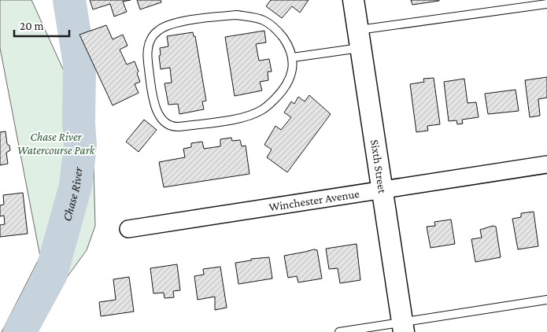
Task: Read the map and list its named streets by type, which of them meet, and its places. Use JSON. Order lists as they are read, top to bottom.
{
  "streets": {
    "street": ["Sixth Street", "Winchester Avenue"]
  },
  "crossings": [
    ["Sixth Street", "Winchester Avenue"]
  ],
  "water": ["Chase River"],
  "parks": ["Chase River Watercourse Park"],
  "scale_bar": "20 m"
}
